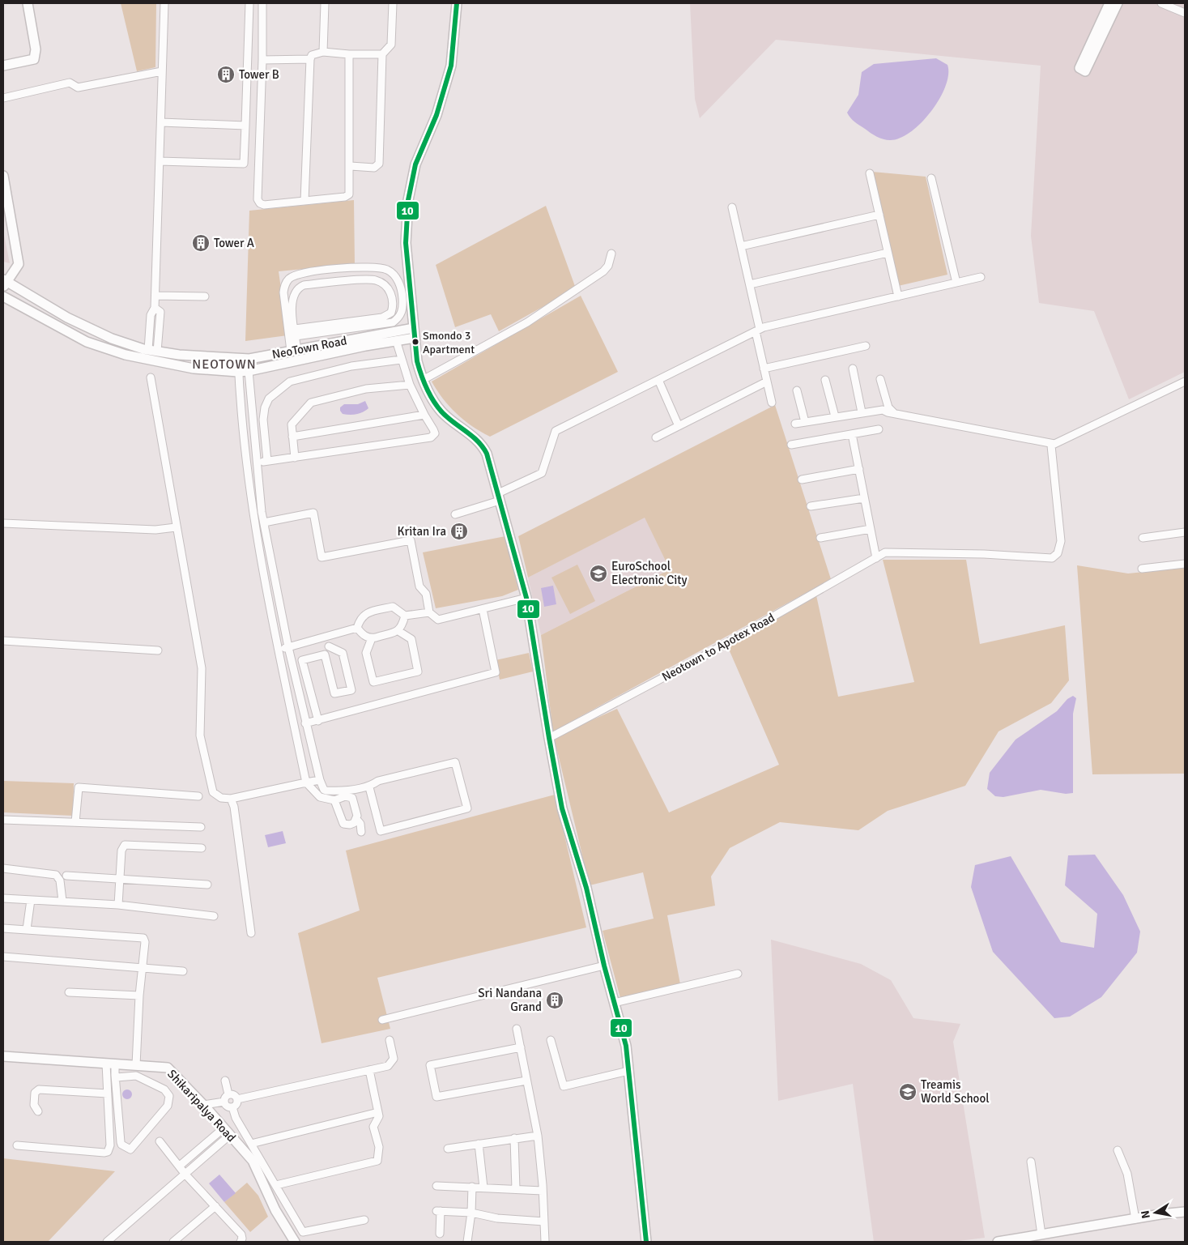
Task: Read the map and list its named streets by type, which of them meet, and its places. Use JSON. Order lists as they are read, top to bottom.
{
  "streets": {
    "street": ["NeoTown Road", "Neotown to Apotex Road", "Shikaripalya Road"]
  },
  "districts": ["NEOTOWN"],
  "places": {
    "building": [
      "Tower B",
      "Tower A",
      "Kritan Ira",
      "Sri Nandana Grand"
    ],
    "other": ["Smondo 3 Apartment"],
    "school or university": ["EuroSchool Electronic City", "Treamis World School"]
  },
  "lines": ["transit line 10"],
  "north": "left"
}
